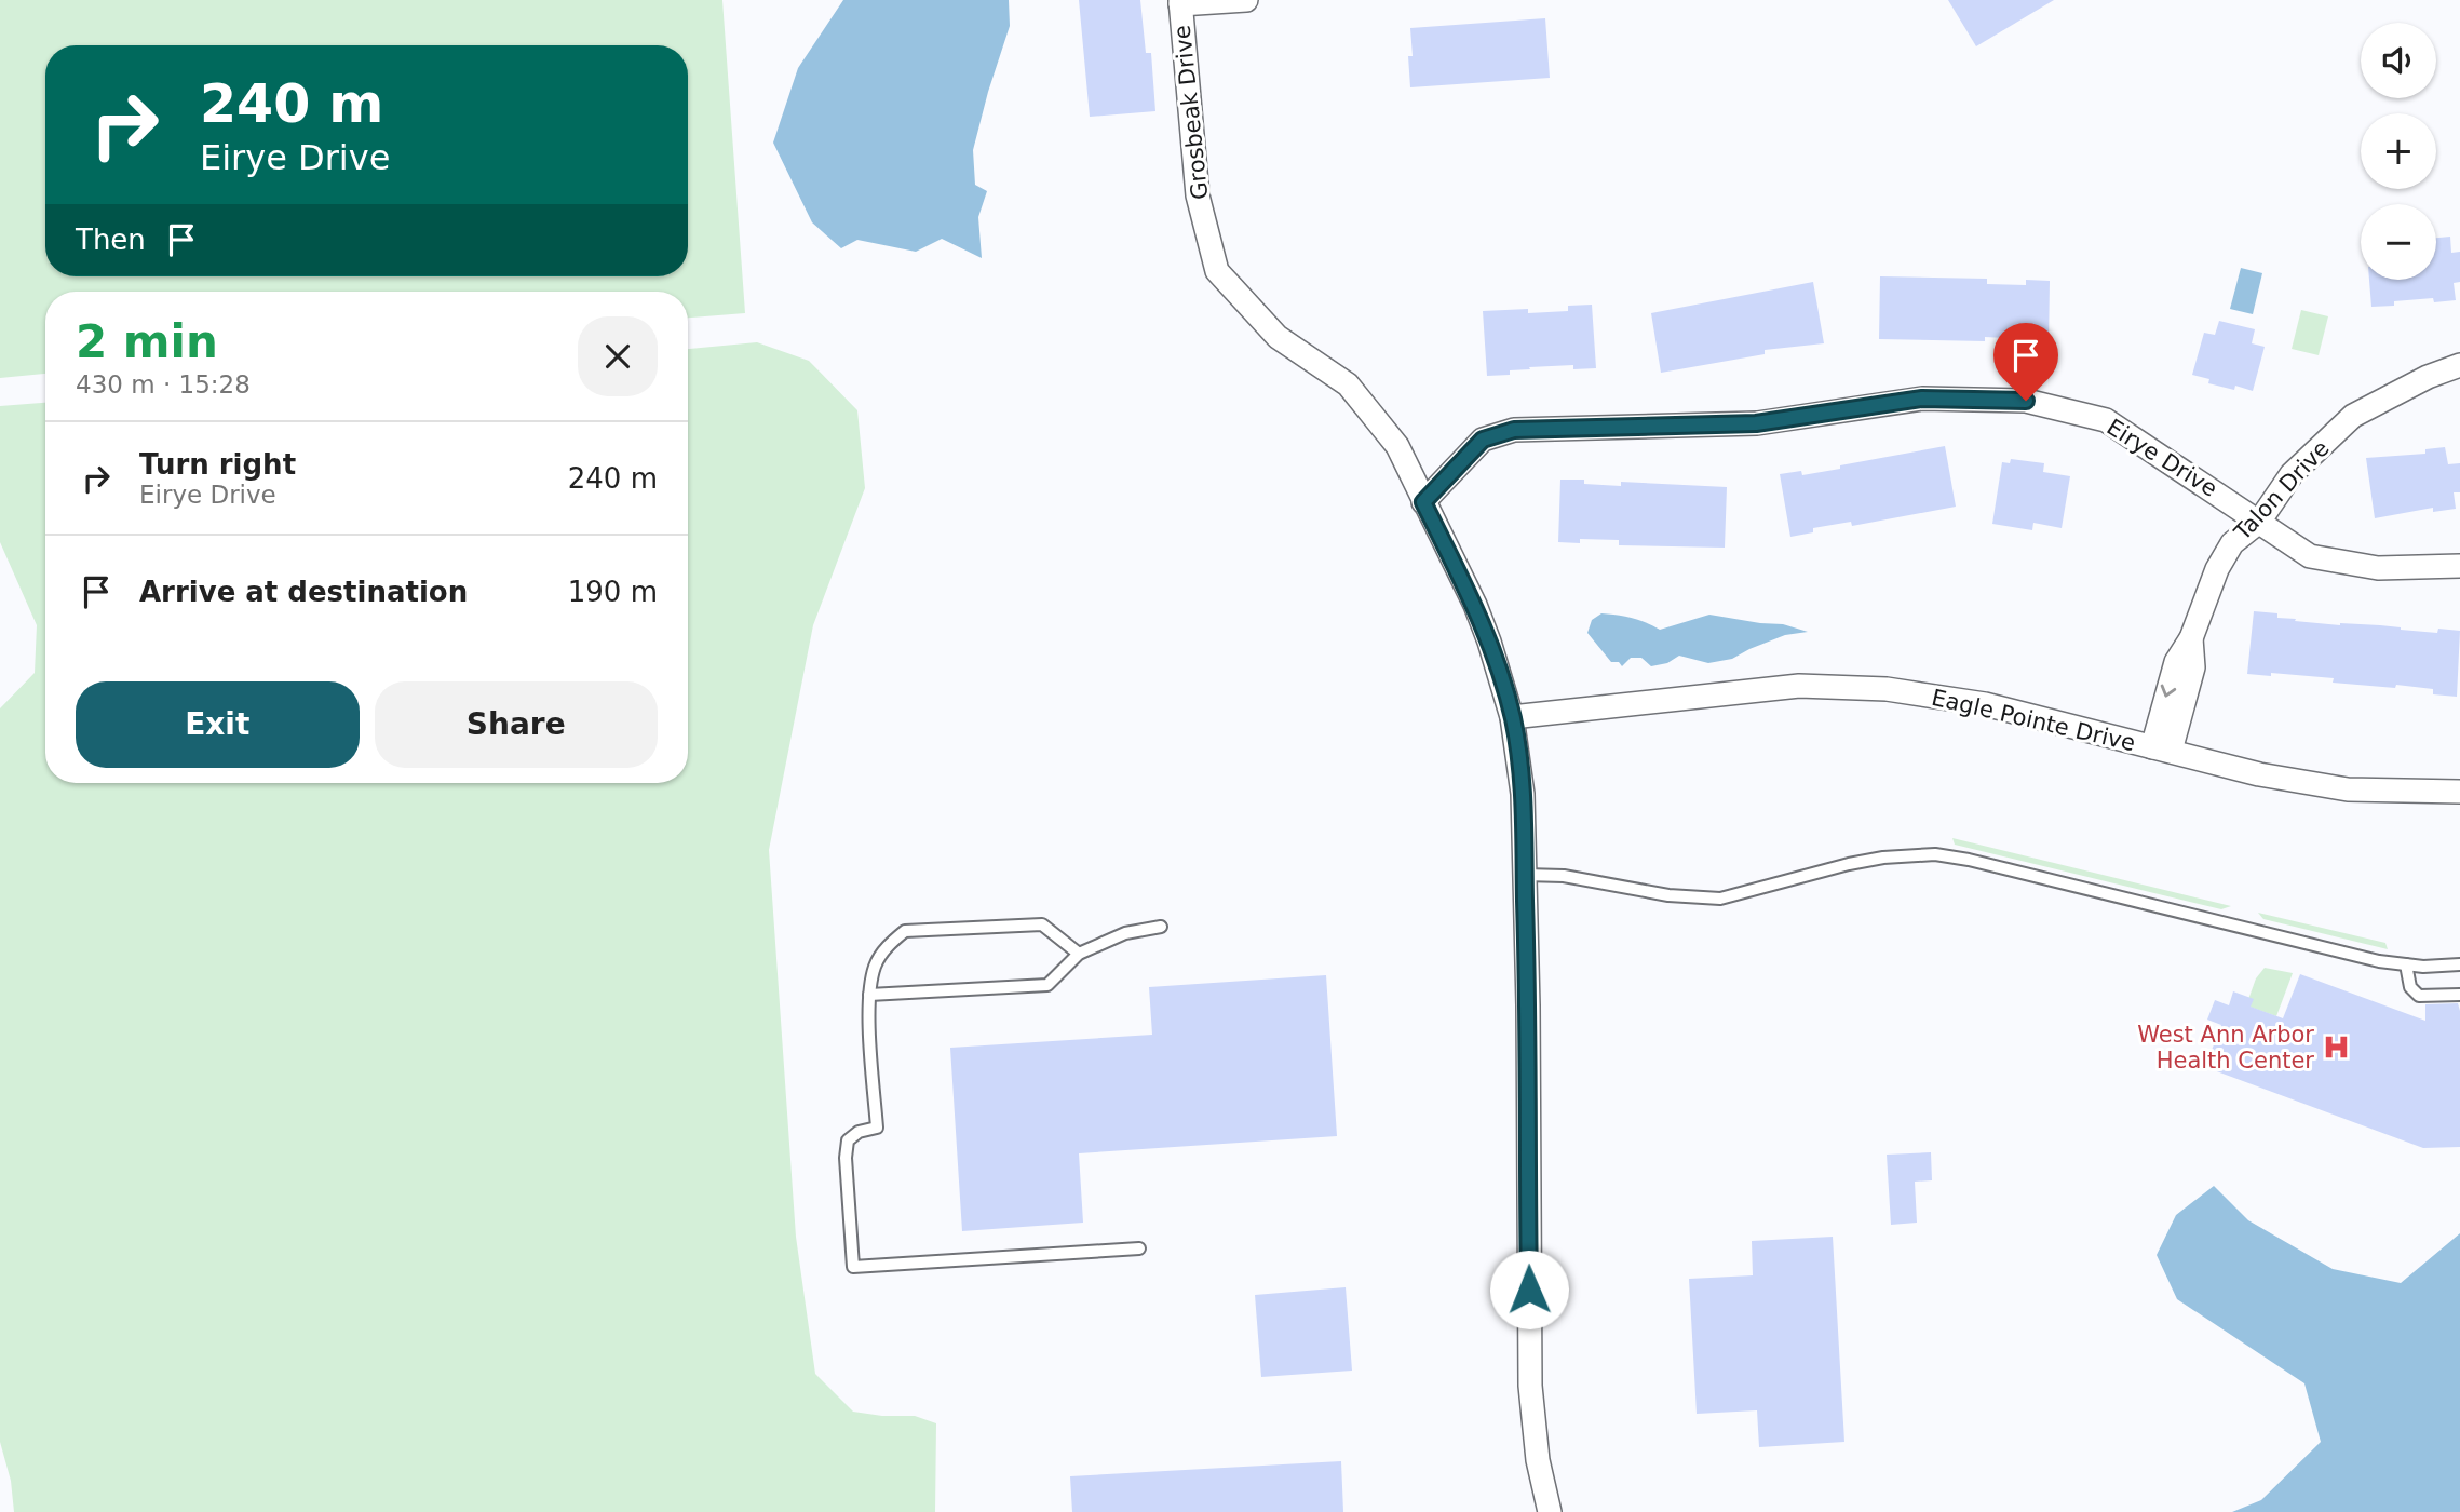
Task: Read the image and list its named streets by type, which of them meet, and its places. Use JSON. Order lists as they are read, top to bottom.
{
  "streets": {
    "street": [
      "Grosbeak Drive",
      "Eirye Drive",
      "Talon Drive",
      "Eagle Pointe Drive"
    ]
  },
  "crossings": [
    ["Grosbeak Drive", "Eirye Drive"],
    ["Grosbeak Drive", "Eagle Pointe Drive"],
    ["Eirye Drive", "Talon Drive"],
    ["Talon Drive", "Eagle Pointe Drive"]
  ],
  "places": {
    "hospital": ["West Ann Arbor Health Center"]
  },
  "page": {
    "map_buttons": ["+", "−"],
    "turn": ["240 m", "Eirye Drive"],
    "then": "Then",
    "heading": ["2 min", "430 m · 15:28"],
    "list": [
      {
        "name": "Turn right",
        "note": "Eirye Drive",
        "value": "240 m"
      },
      {
        "name": "Arrive at destination",
        "value": "190 m"
      }
    ],
    "buttons": ["Exit", "Share"]
  }
}
